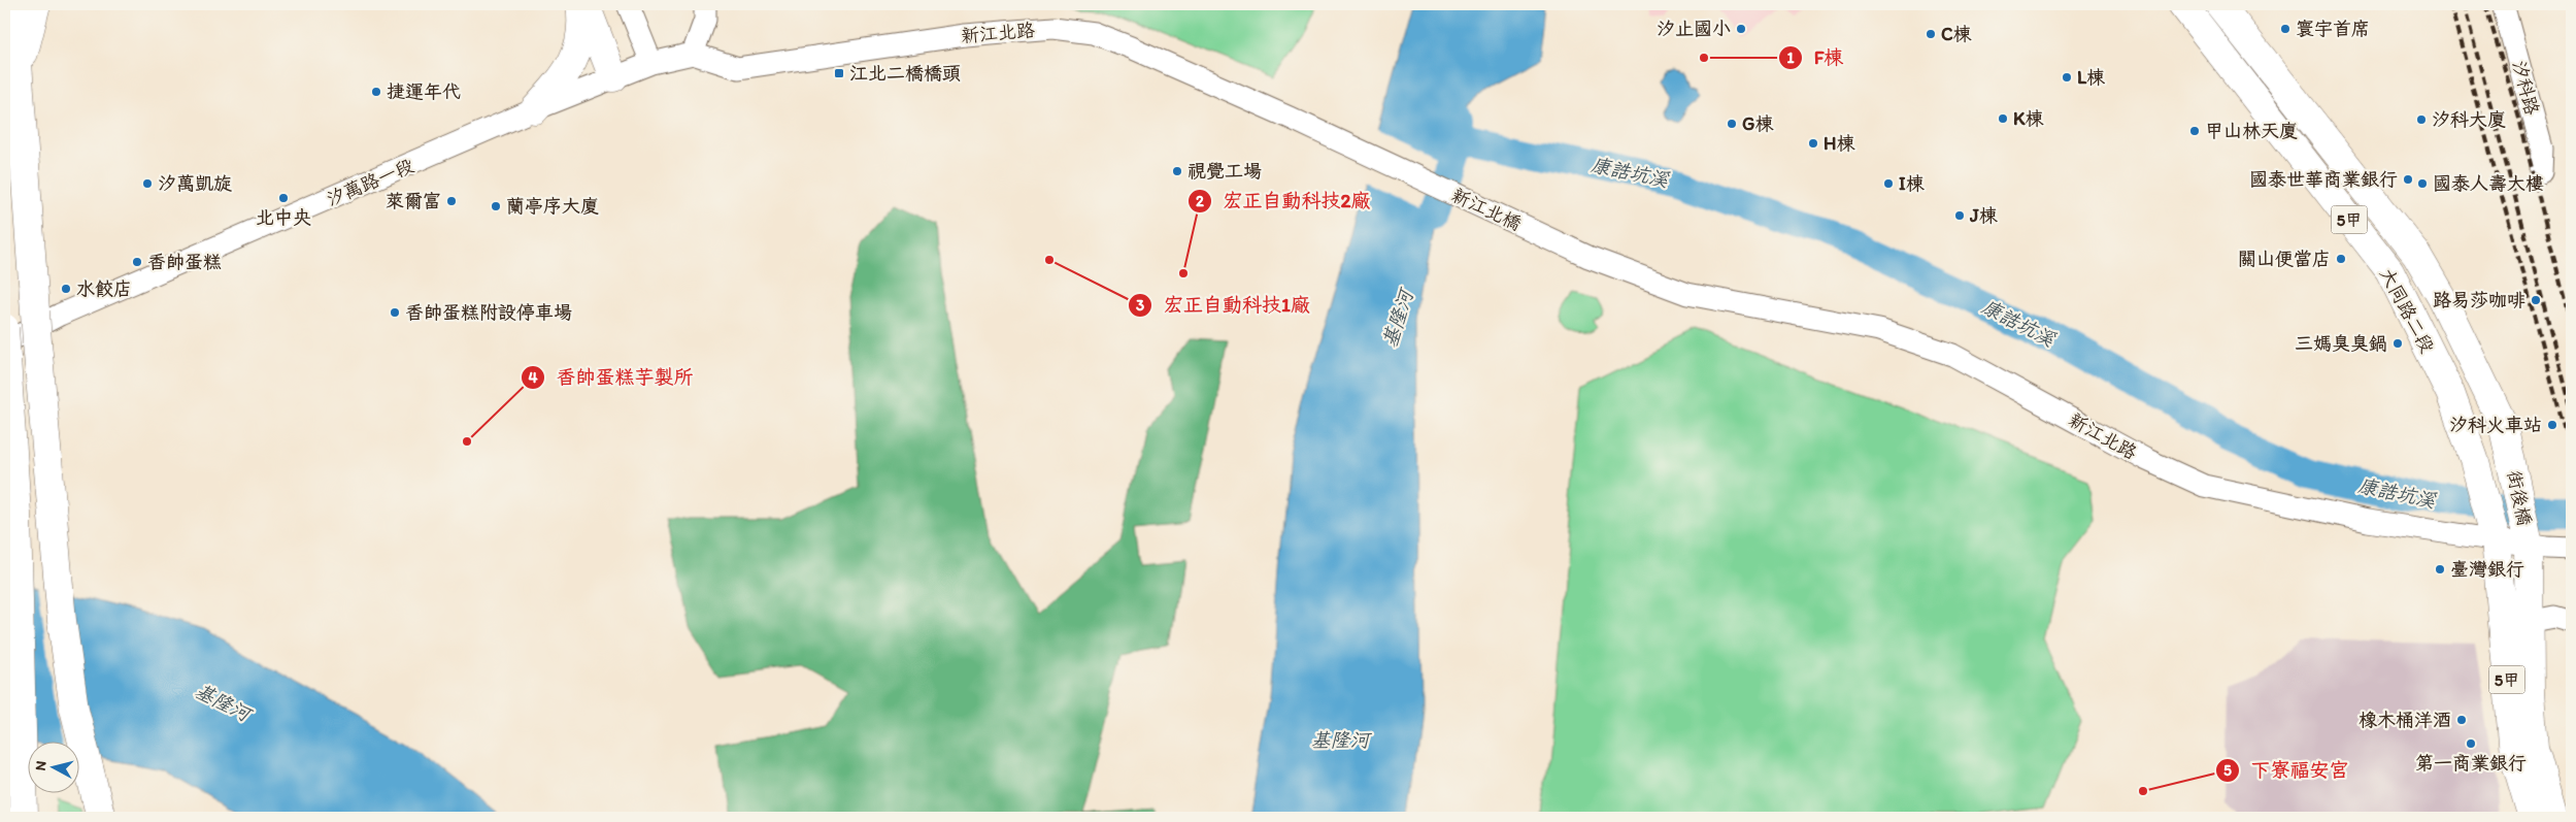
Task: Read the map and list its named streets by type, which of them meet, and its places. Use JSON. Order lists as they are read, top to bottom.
{
  "streets": {
    "main road": ["5甲", "大同路二段", "街後橋"],
    "street": [
      "新江北路",
      "汐科路",
      "汐萬路一段",
      "新江北橋"
    ]
  },
  "crossings": [
    ["新江北路", "汐萬路一段"],
    ["新江北路", "新江北橋"],
    ["新江北路", "5甲"],
    ["新江北路", "街後橋"],
    ["5甲", "街後橋"],
    ["大同路二段", "街後橋"]
  ],
  "water": ["康誥坑溪", "基隆河"],
  "places": {
    "other": [
      "汐止國小",
      "寰宇首席",
      "C棟",
      "F棟",
      "L棟",
      "捷運年代",
      "K棟",
      "汐科大廈",
      "G棟",
      "甲山林天廈",
      "H棟",
      "視覺工場",
      "國泰世華商業銀行",
      "汐萬凱旋",
      "I棟",
      "國泰人壽大樓",
      "北中央",
      "萊爾富",
      "蘭亭序大廈",
      "J棟",
      "關山便當店",
      "宏正自動科技1廠",
      "香帥蛋糕",
      "宏正自動科技2廠",
      "水餃店",
      "路易莎咖啡",
      "香帥蛋糕附設停車場",
      "三媽臭臭鍋",
      "汐科火車站",
      "香帥蛋糕芋製所",
      "臺灣銀行",
      "橡木桶洋酒",
      "第一商業銀行",
      "下寮福安宮"
    ],
    "transit": ["江北二橋橋頭"]
  },
  "north": "left"
}
